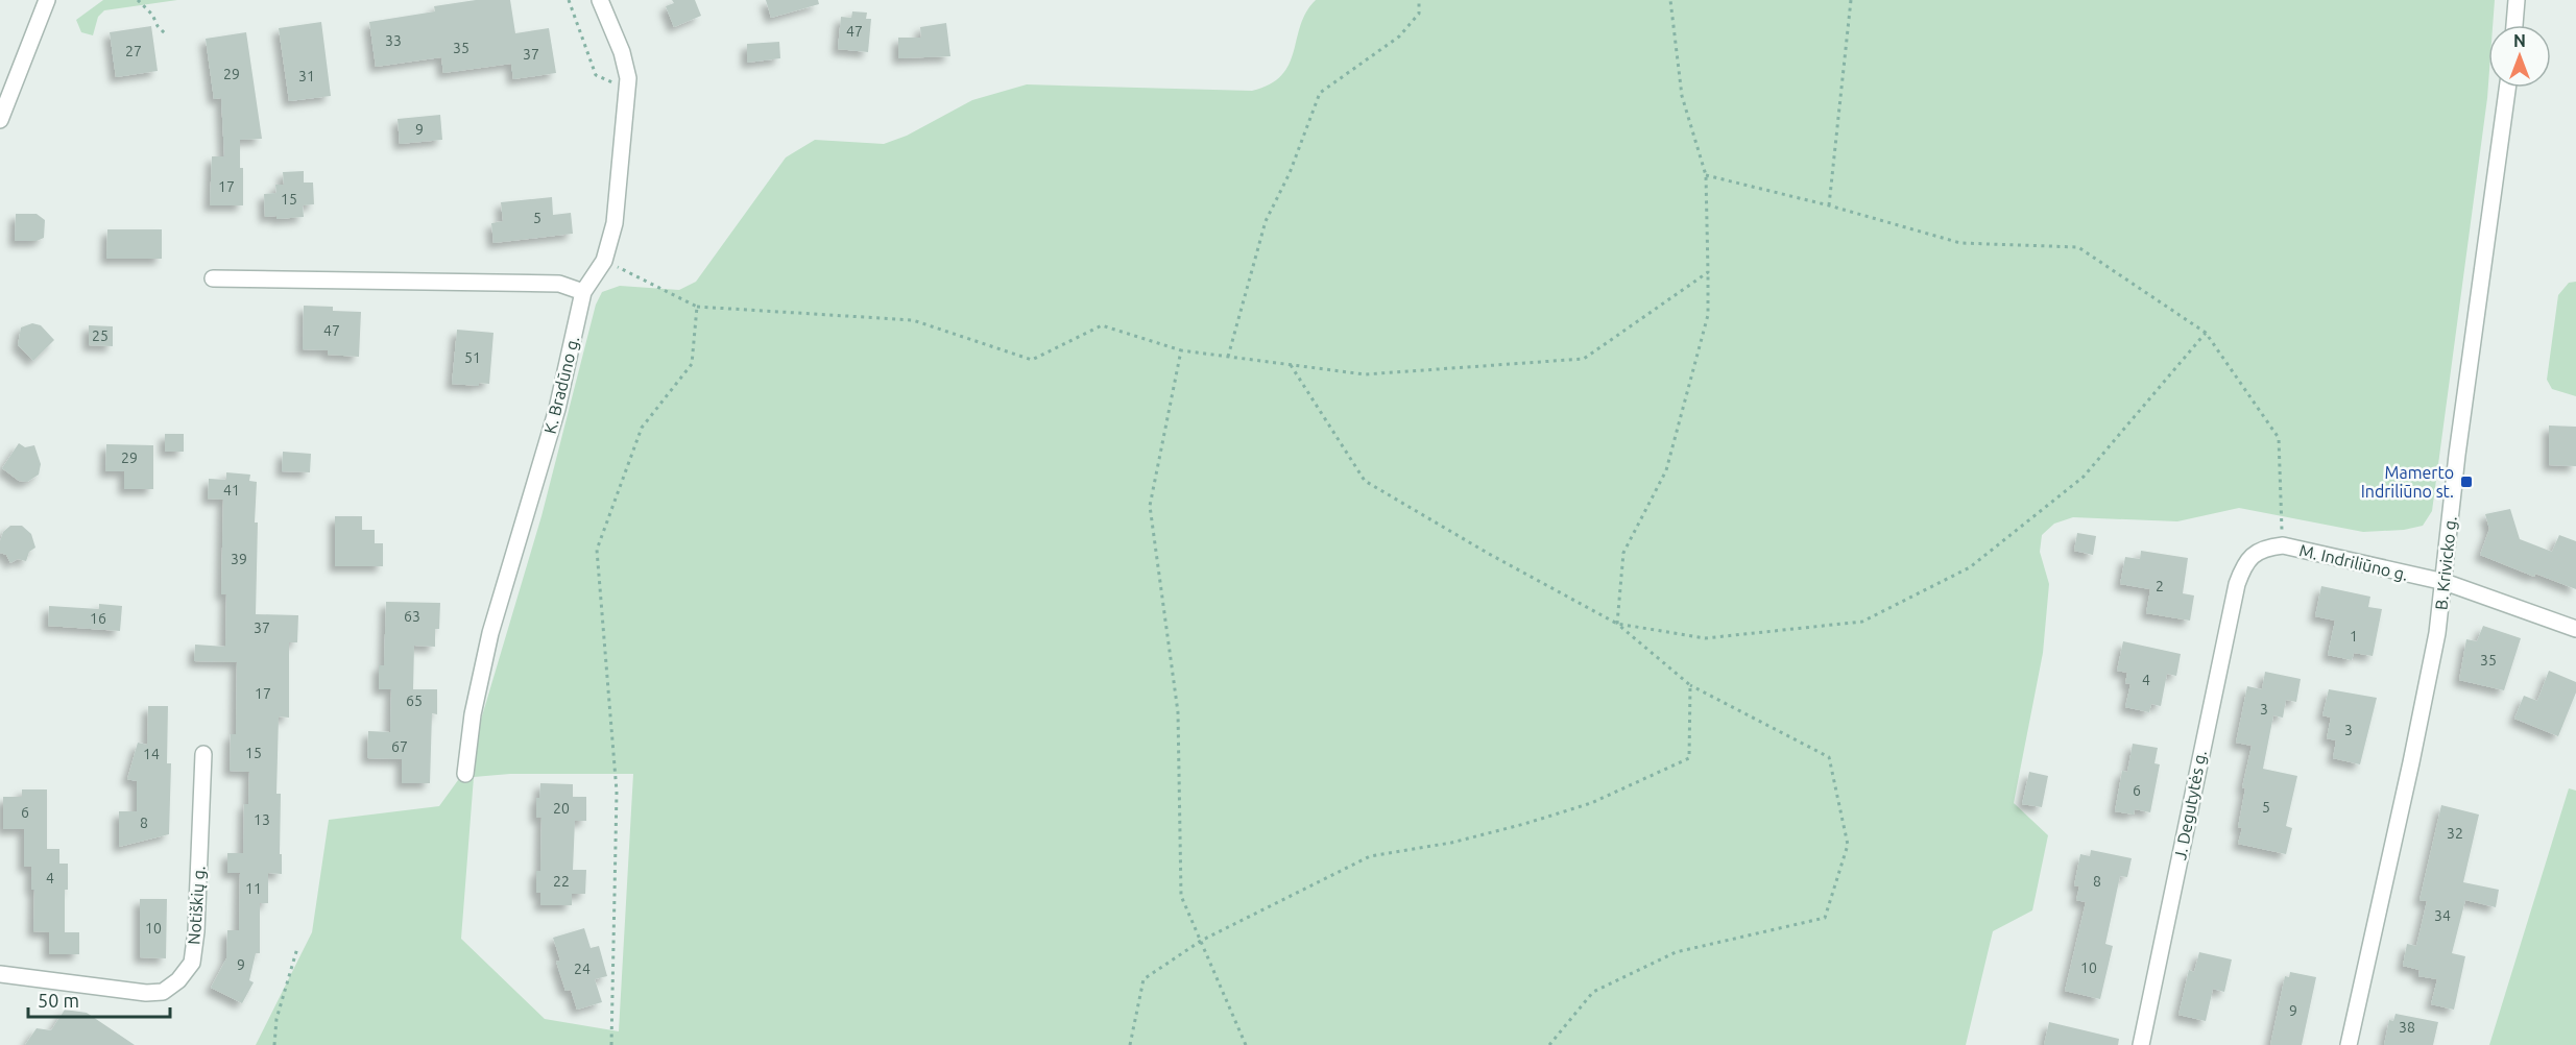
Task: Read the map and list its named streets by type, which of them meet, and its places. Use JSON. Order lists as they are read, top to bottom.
{
  "streets": {
    "street": [
      "K. Bradūno g.",
      "M. Indriliūno g.",
      "B. Krivicko g.",
      "J. Degutytės g.",
      "Notiškių g."
    ]
  },
  "crossings": [
    ["M. Indriliūno g.", "B. Krivicko g."],
    ["M. Indriliūno g.", "J. Degutytės g."]
  ],
  "places": {
    "transit": ["Mamerto Indriliūno st."]
  },
  "house_numbers": [
    "47",
    "33",
    "35",
    "27",
    "37",
    "29",
    "31",
    "9",
    "17",
    "15",
    "5",
    "47",
    "25",
    "51",
    "29",
    "41",
    "39",
    "2",
    "63",
    "16",
    "37",
    "1",
    "35",
    "4",
    "17",
    "65",
    "3",
    "3",
    "67",
    "15",
    "14",
    "6",
    "5",
    "20",
    "6",
    "13",
    "8",
    "32",
    "4",
    "22",
    "8",
    "11",
    "34",
    "10",
    "9",
    "10",
    "24",
    "9",
    "38"
  ],
  "scale_bar": "50 m",
  "north": "top"
}
